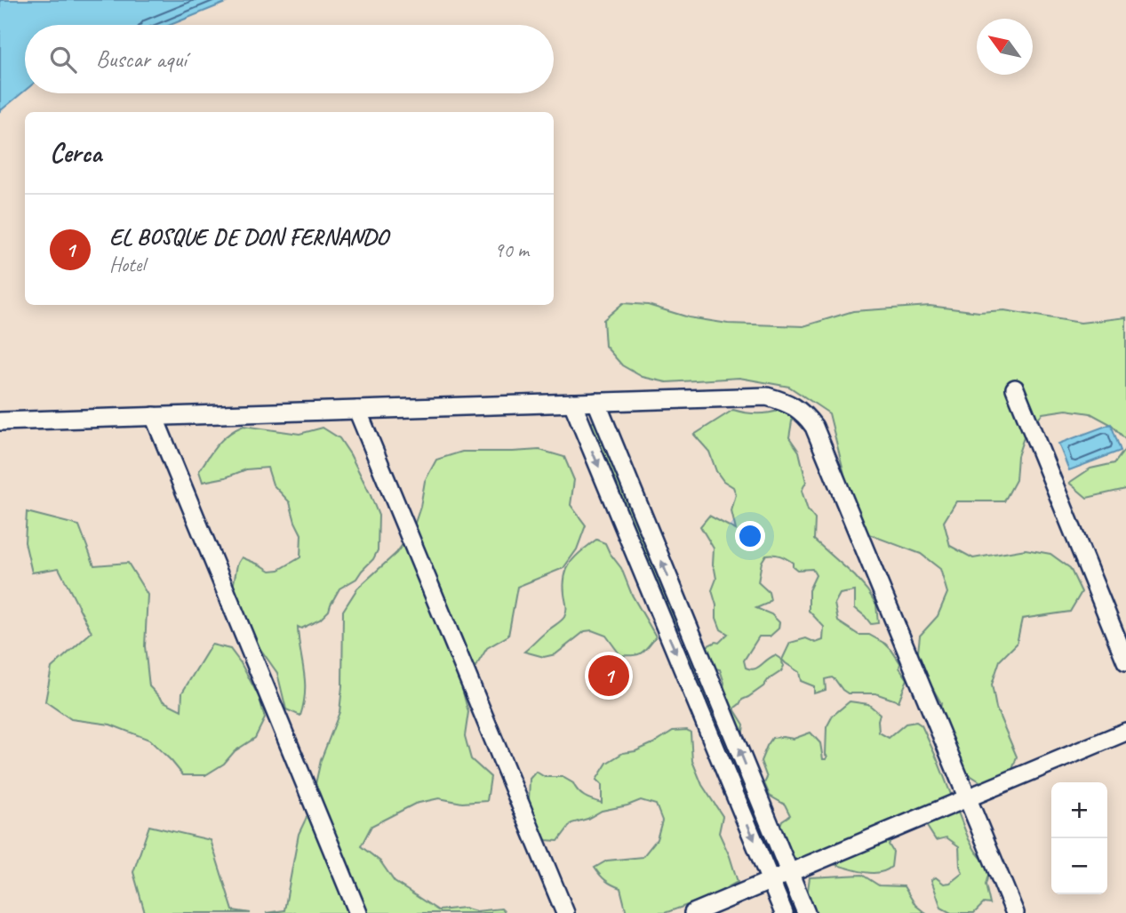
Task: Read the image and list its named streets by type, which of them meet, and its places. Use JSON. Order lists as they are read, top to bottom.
{
  "north": "top left",
  "page": {
    "search": "Buscar aquí",
    "heading": "Cerca",
    "list": [
      {
        "mark": "1",
        "name": "EL BOSQUE DE DON FERNANDO",
        "note": "Hotel",
        "value": "90 m"
      }
    ],
    "pins": "1",
    "map_buttons": ["+", "−"]
  }
}
